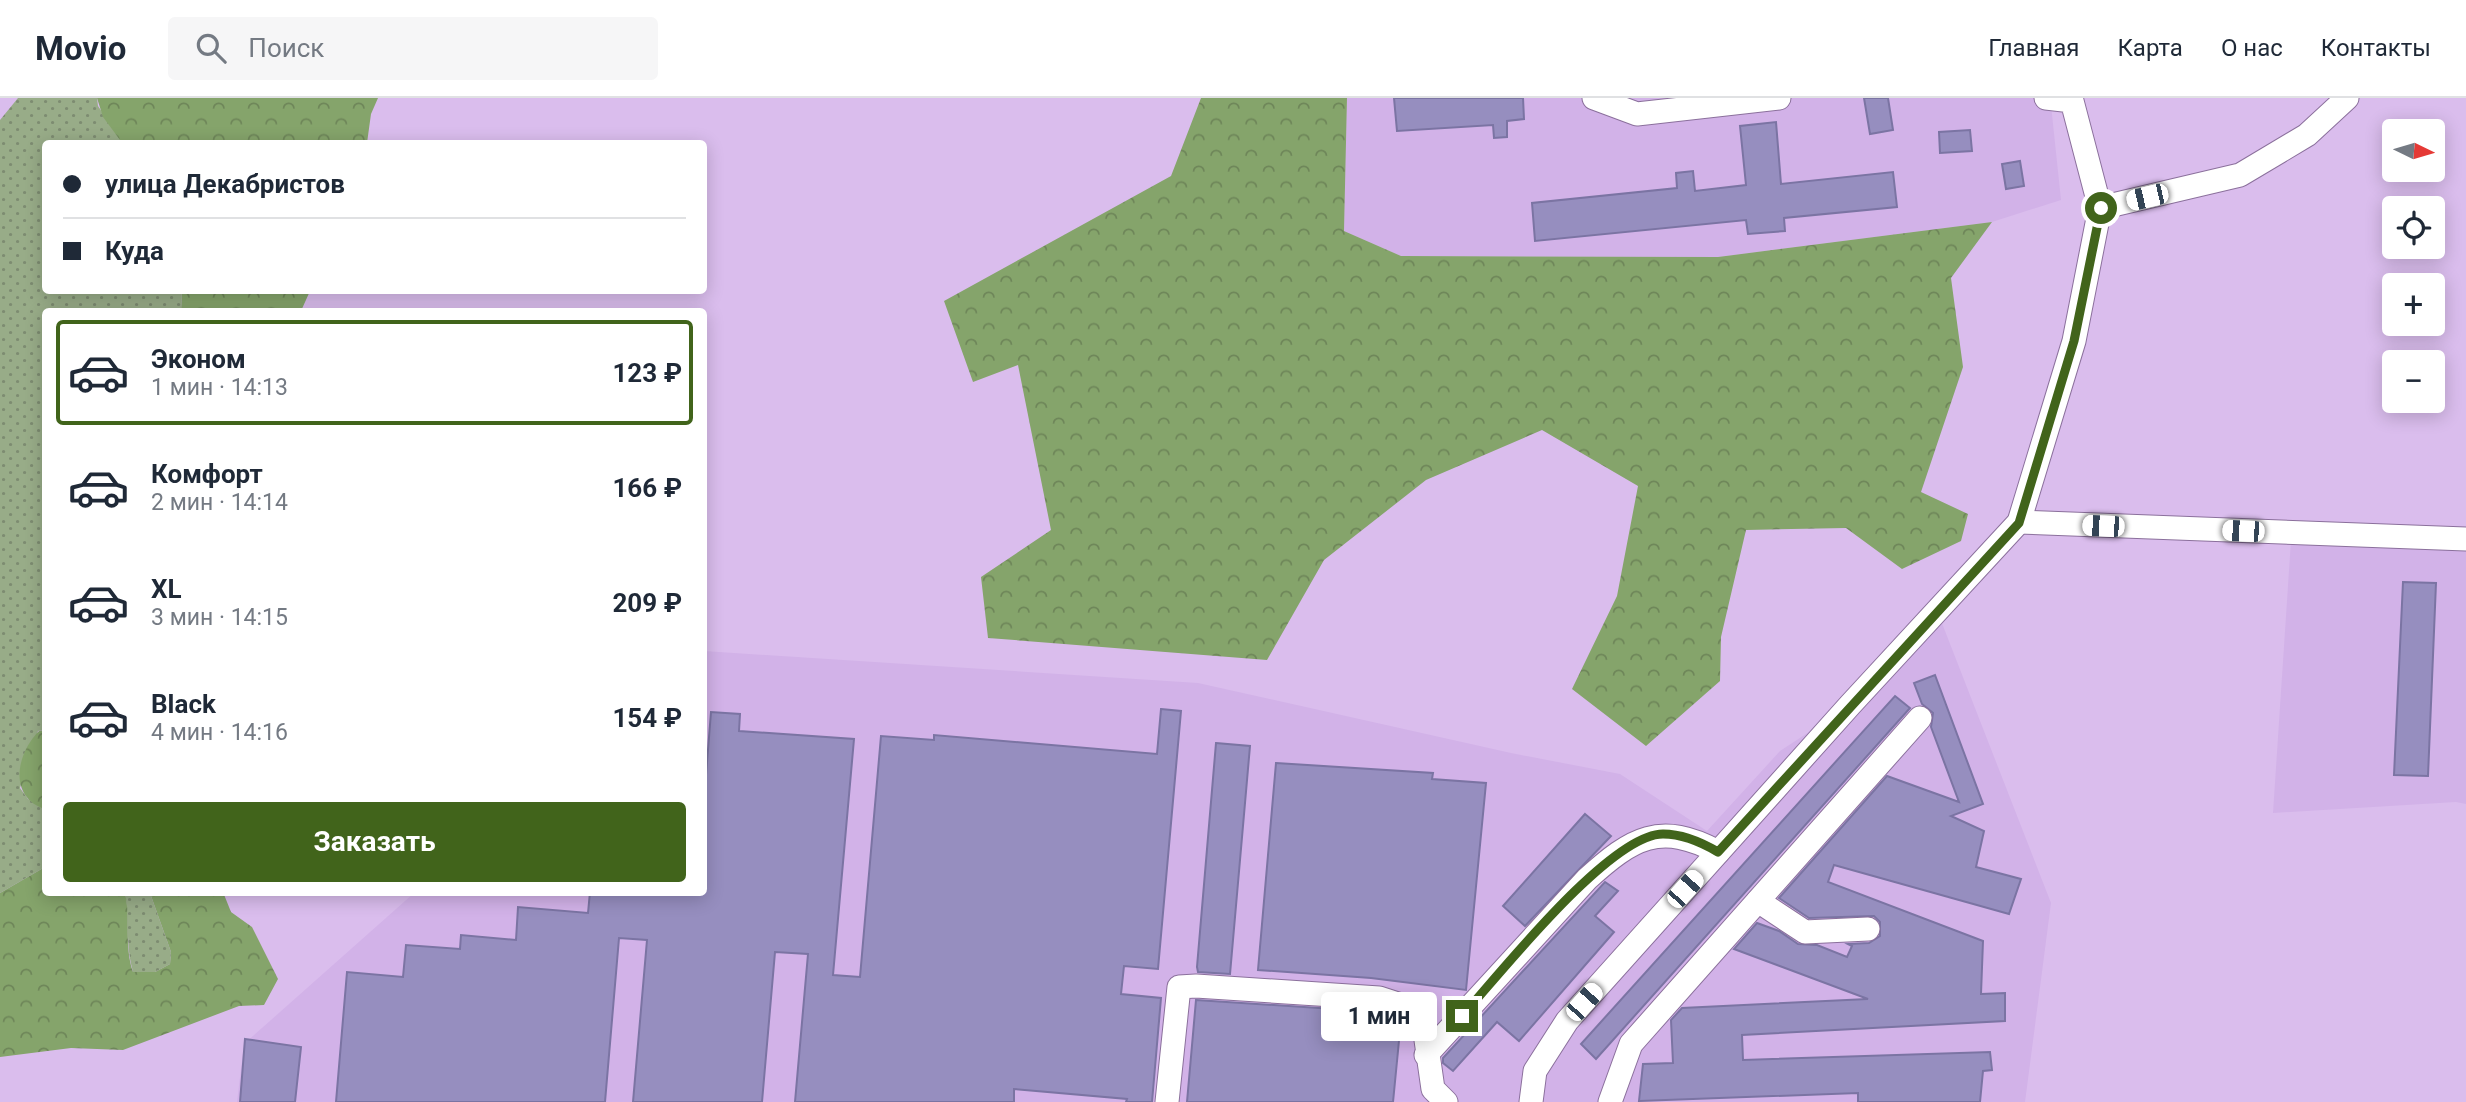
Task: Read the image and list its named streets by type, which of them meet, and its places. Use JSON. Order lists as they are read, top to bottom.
{
  "north": "right",
  "page": {
    "header": "Movio",
    "search": "Поиск",
    "nav": [
      "Главная",
      "Карта",
      "О нас",
      "Контакты"
    ],
    "map_buttons": ["+", "−"],
    "banner": ["улица Декабристов", "Куда"],
    "list": [
      {
        "name": "Эконом",
        "note": "1 мин · 14:13",
        "value": "123 ₽"
      },
      {
        "name": "Комфорт",
        "note": "2 мин · 14:14",
        "value": "166 ₽"
      },
      {
        "name": "XL",
        "note": "3 мин · 14:15",
        "value": "209 ₽"
      },
      {
        "name": "Black",
        "note": "4 мин · 14:16",
        "value": "154 ₽"
      }
    ],
    "buttons": "Заказать",
    "bubble": "1 мин"
  }
}
